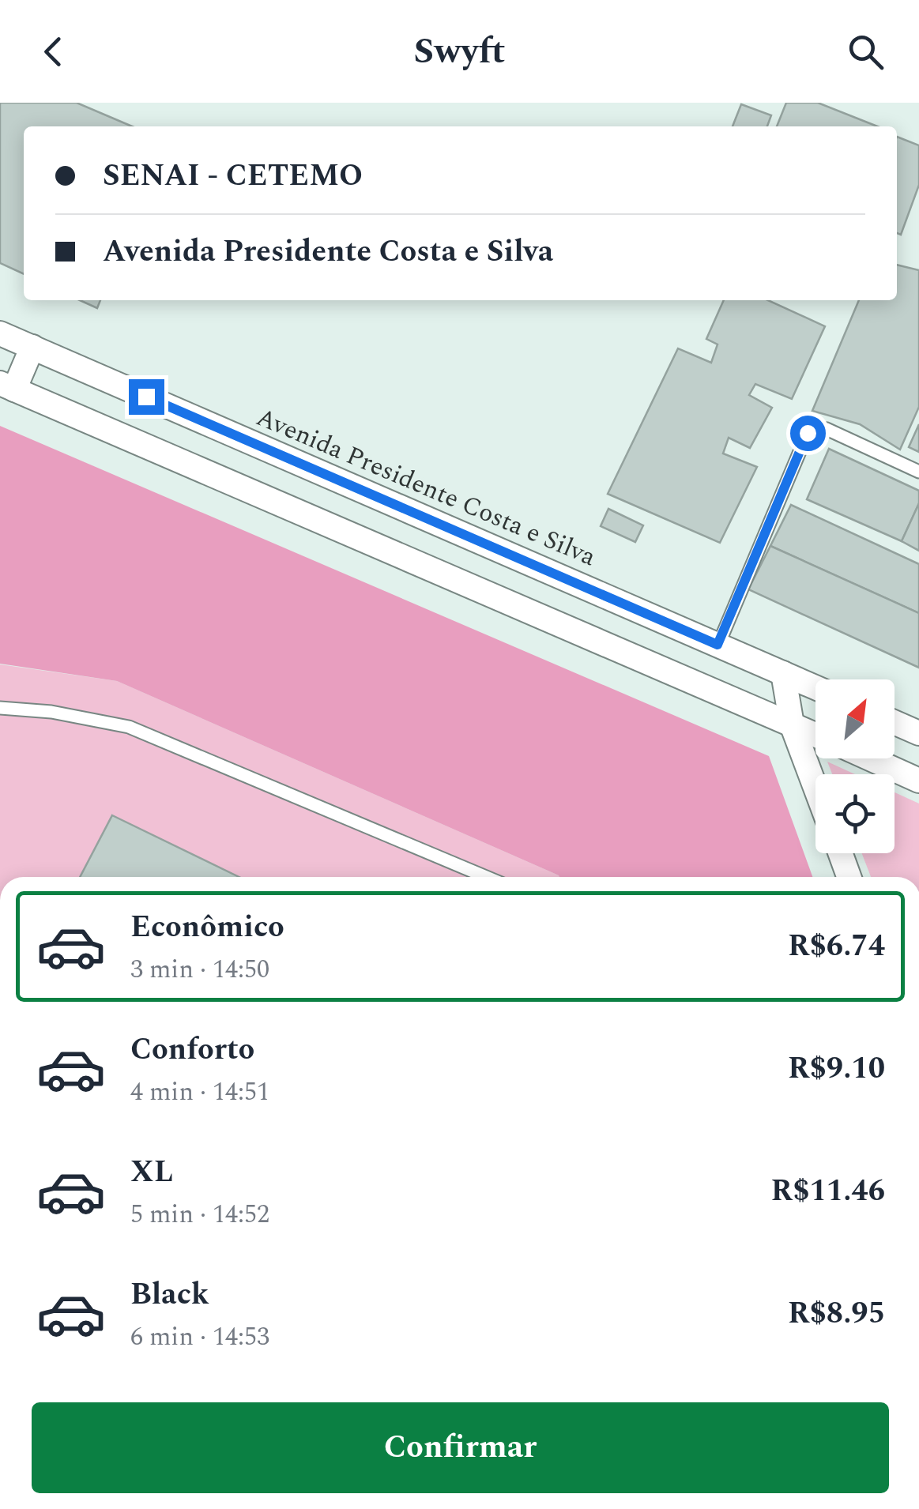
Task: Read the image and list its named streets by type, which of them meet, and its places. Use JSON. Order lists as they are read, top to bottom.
{
  "streets": {
    "street": ["Avenida Presidente Costa e Silva"]
  },
  "north": "top right",
  "page": {
    "header": "Swyft",
    "banner": ["SENAI - CETEMO", "Avenida Presidente Costa e Silva"],
    "list": [
      {
        "name": "Econômico",
        "note": "3 min · 14:50",
        "value": "R$6.74"
      },
      {
        "name": "Conforto",
        "note": "4 min · 14:51",
        "value": "R$9.10"
      },
      {
        "name": "XL",
        "note": "5 min · 14:52",
        "value": "R$11.46"
      },
      {
        "name": "Black",
        "note": "6 min · 14:53",
        "value": "R$8.95"
      }
    ],
    "buttons": "Confirmar"
  }
}
